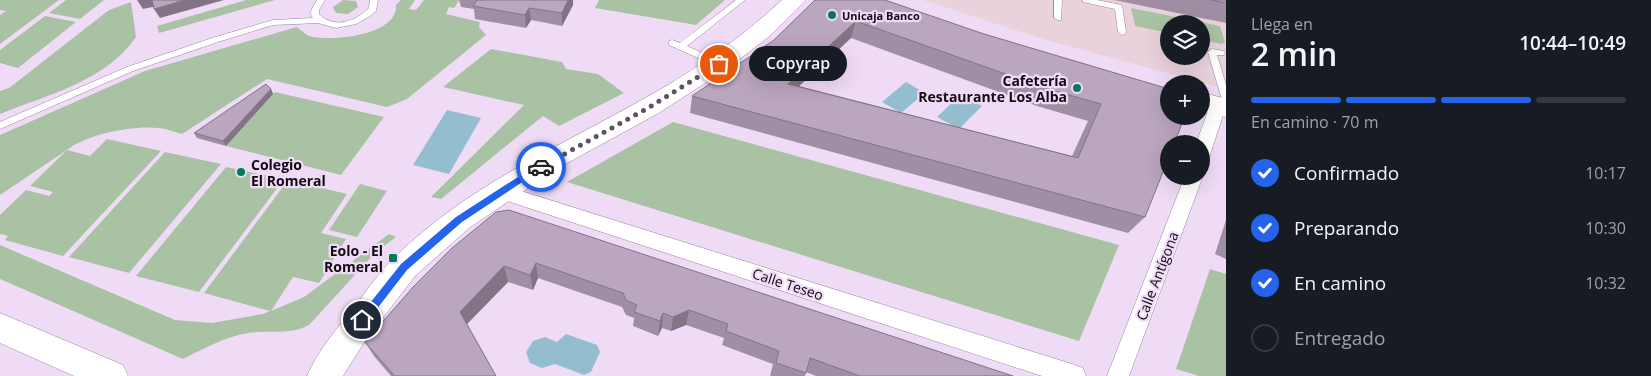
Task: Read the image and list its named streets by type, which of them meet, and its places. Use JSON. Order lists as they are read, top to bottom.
{
  "streets": {
    "street": ["Calle Antígona", "Calle Teseo"]
  },
  "places": {
    "other": [
      "Unicaja Banco",
      "Copyrap",
      "Cafetería Restaurante Los Alba",
      "Colegio El Romeral"
    ],
    "transit": ["Eolo - El Romeral"]
  },
  "page": {
    "heading": ["2 min", "Llega en", "10:44–10:49"],
    "map_buttons": ["+", "−"],
    "bubble": "Copyrap",
    "bar": "En camino · 70 m",
    "list": [
      ["Confirmado", "10:17"],
      ["Preparando", "10:30"],
      ["En camino", "10:32"],
      "Entregado"
    ]
  }
}
